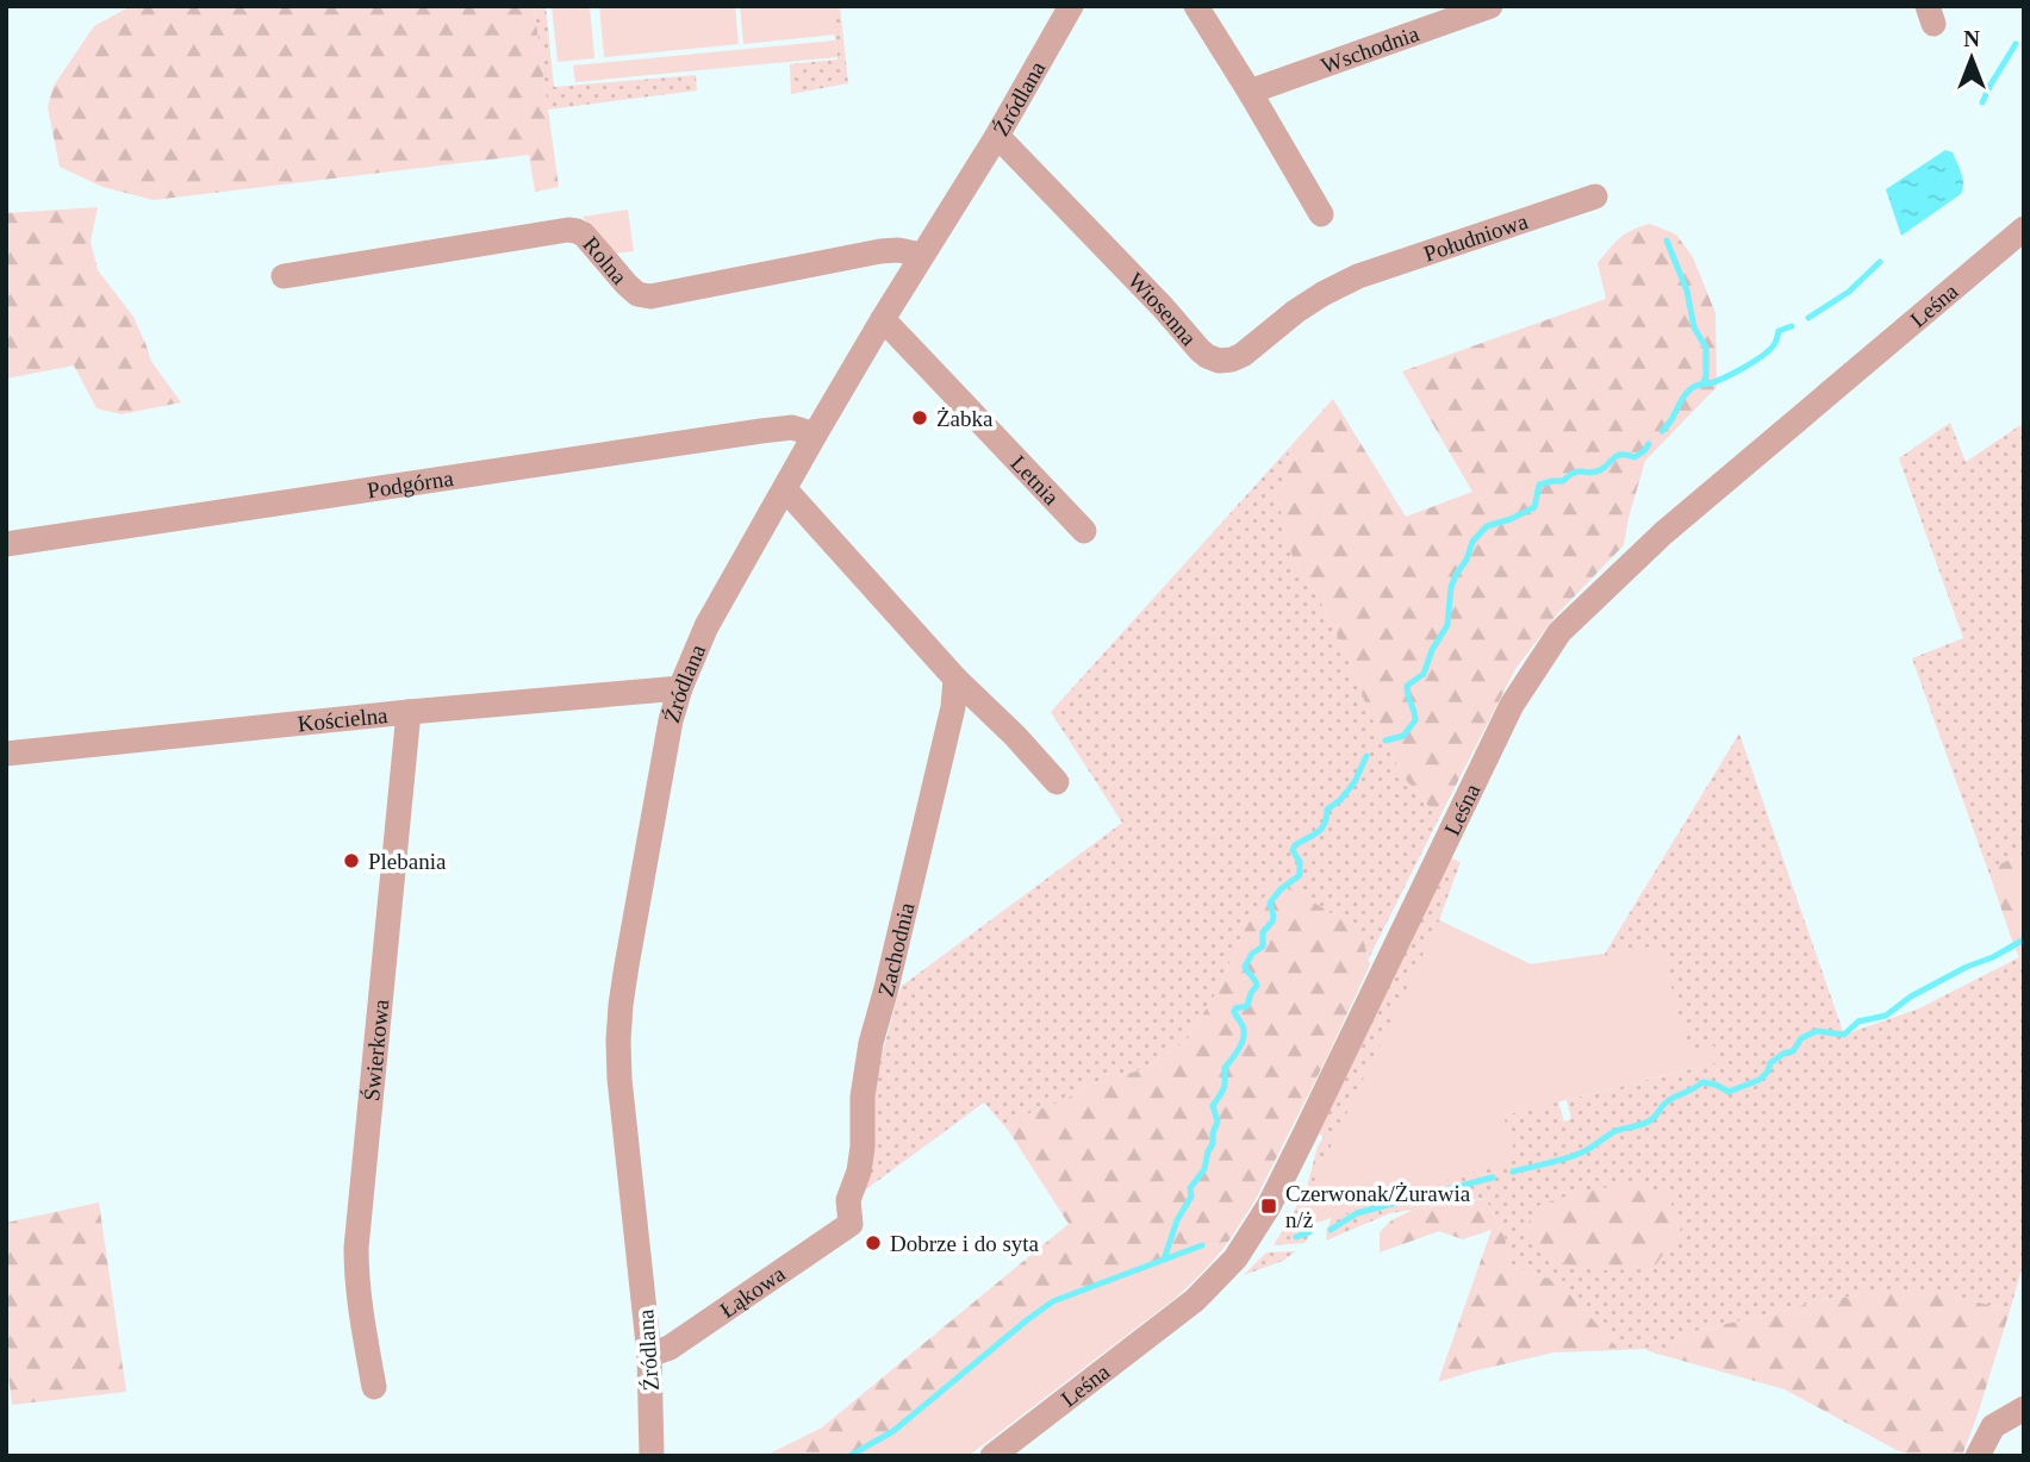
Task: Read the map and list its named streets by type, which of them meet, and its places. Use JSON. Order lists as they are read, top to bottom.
{
  "streets": {
    "street": [
      "Wschodnia",
      "Źródlana",
      "Południowa",
      "Rolna",
      "Leśna",
      "Wiosenna",
      "Letnia",
      "Podgórna",
      "Kościelna",
      "Zachodnia",
      "Świerkowa",
      "Łąkowa"
    ]
  },
  "crossings": [
    ["Źródlana", "Rolna"],
    ["Źródlana", "Wiosenna"],
    ["Źródlana", "Letnia"],
    ["Źródlana", "Podgórna"],
    ["Źródlana", "Kościelna"],
    ["Źródlana", "Łąkowa"],
    ["Południowa", "Wiosenna"],
    ["Kościelna", "Świerkowa"],
    ["Zachodnia", "Łąkowa"]
  ],
  "places": {
    "other": ["Żabka", "Plebania", "Dobrze i do syta"],
    "transit": ["Czerwonak/Żurawia n/ż"]
  },
  "north": "top"
}
